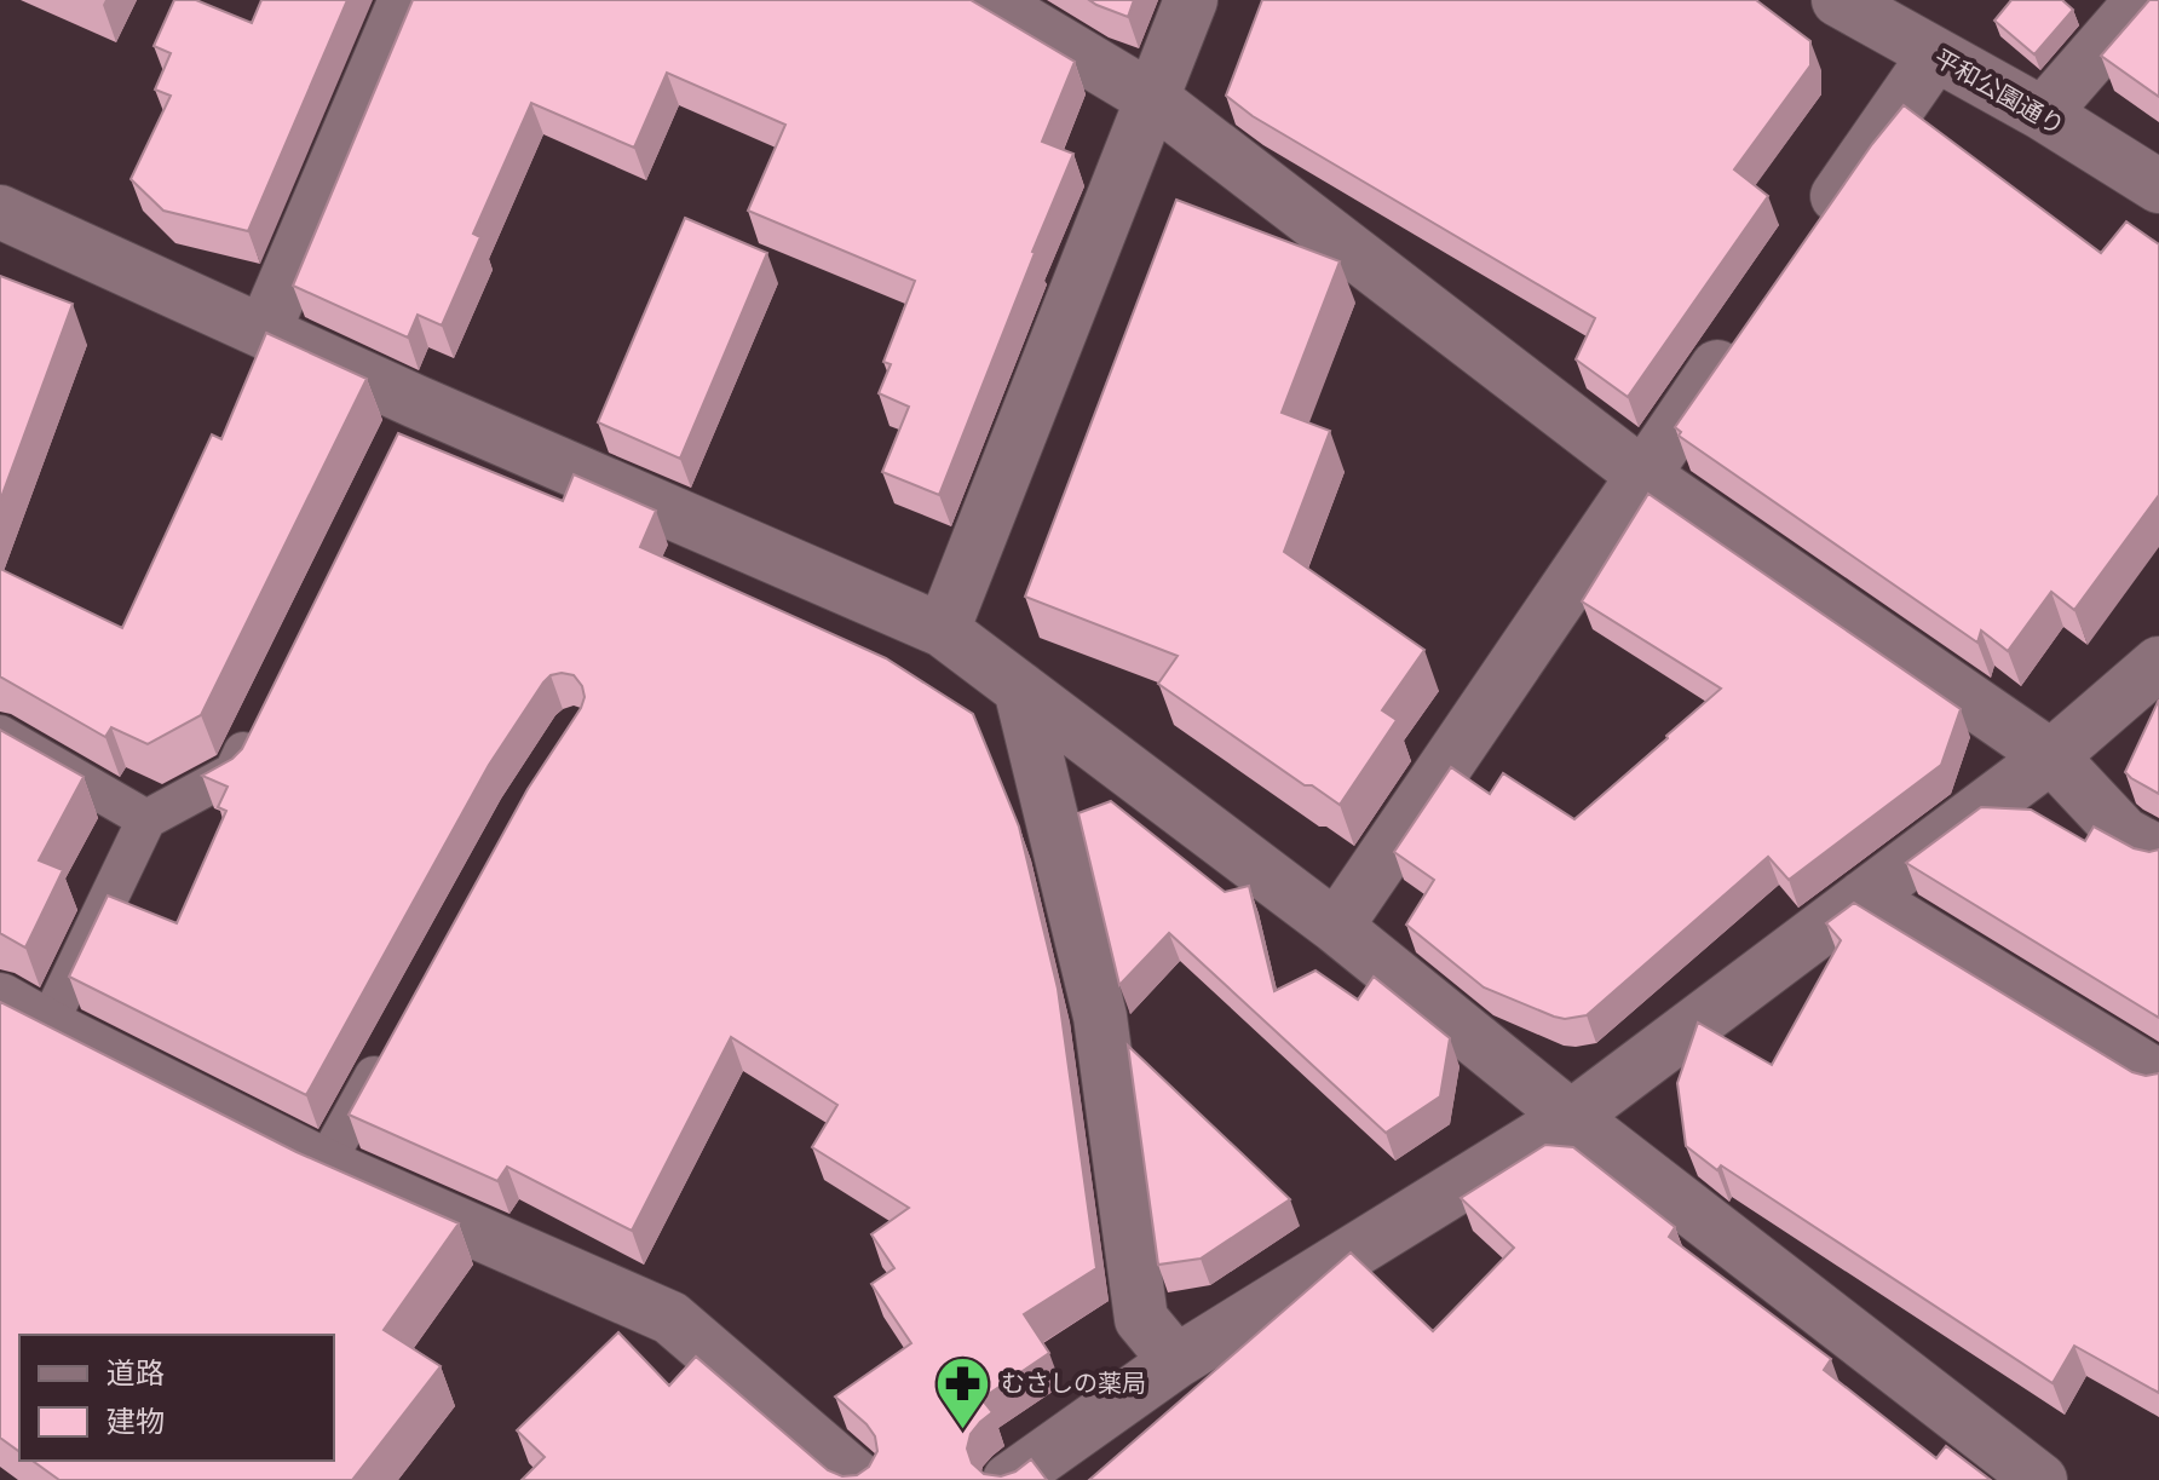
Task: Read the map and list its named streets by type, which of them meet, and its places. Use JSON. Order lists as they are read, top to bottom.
{
  "streets": {
    "street": ["平和公園通り"]
  },
  "places": {
    "pharmacy": ["むさしの薬局"]
  },
  "legend": ["道路", "建物"]
}
